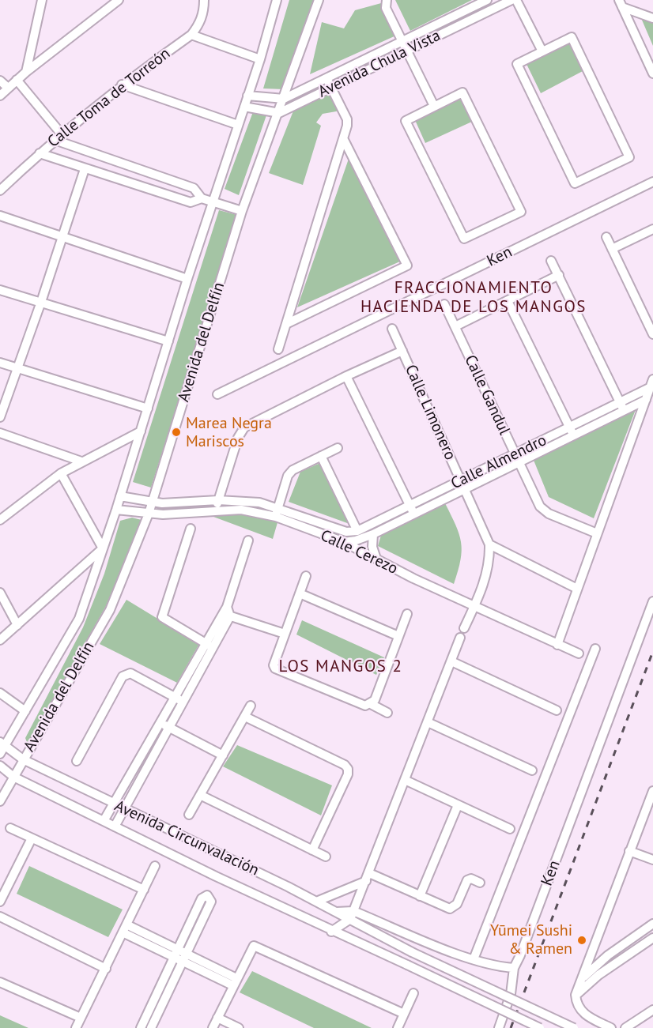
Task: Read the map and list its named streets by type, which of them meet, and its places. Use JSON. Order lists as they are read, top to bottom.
{
  "streets": {
    "street": [
      "Avenida Chula Vista",
      "Calle Toma de Torreón",
      "Ken",
      "Avenida del Delfín",
      "Calle Gandul",
      "Calle Limonero",
      "Calle Almendro",
      "Calle Cerezo",
      "Avenida Circunvalación"
    ]
  },
  "crossings": [
    ["Avenida Chula Vista", "Avenida del Delfín"],
    ["Avenida del Delfín", "Calle Cerezo"],
    ["Avenida del Delfín", "Avenida Circunvalación"],
    ["Calle Gandul", "Calle Almendro"],
    ["Calle Limonero", "Calle Almendro"],
    ["Calle Limonero", "Calle Cerezo"],
    ["Calle Almendro", "Calle Cerezo"]
  ],
  "districts": ["FRACCIONAMIENTO HACIENDA DE LOS MANGOS", "LOS MANGOS 2"],
  "places": ["Marea Negra Mariscos", "Yūmei Sushi & Ramen"]
}
